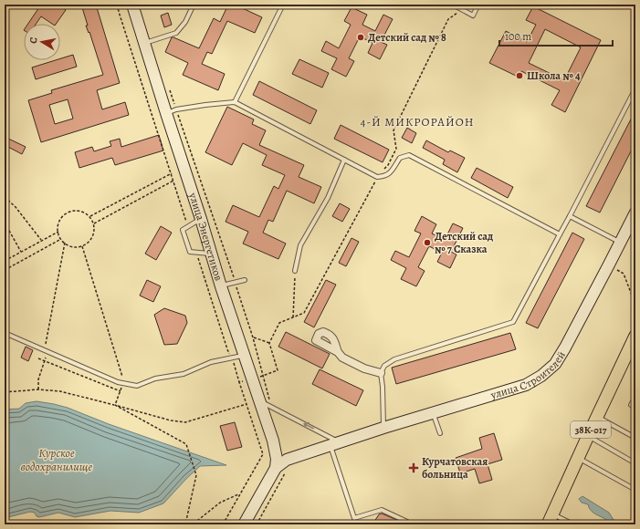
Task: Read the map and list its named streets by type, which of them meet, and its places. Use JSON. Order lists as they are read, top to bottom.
{
  "streets": {
    "main road": ["улица Энергетиков", "улица Строителей", "38К-017"]
  },
  "crossings": [
    ["улица Энергетиков", "улица Строителей"]
  ],
  "districts": ["4-Й МИКРОРАЙОН"],
  "water": ["Курское водохранилище"],
  "places": {
    "other": ["Детский сад № 8", "Школа № 4", "Детский сад № 7 Сказка"],
    "health": ["Курчатовская больница"]
  },
  "scale_bar": "100 m",
  "north": "left"
}
